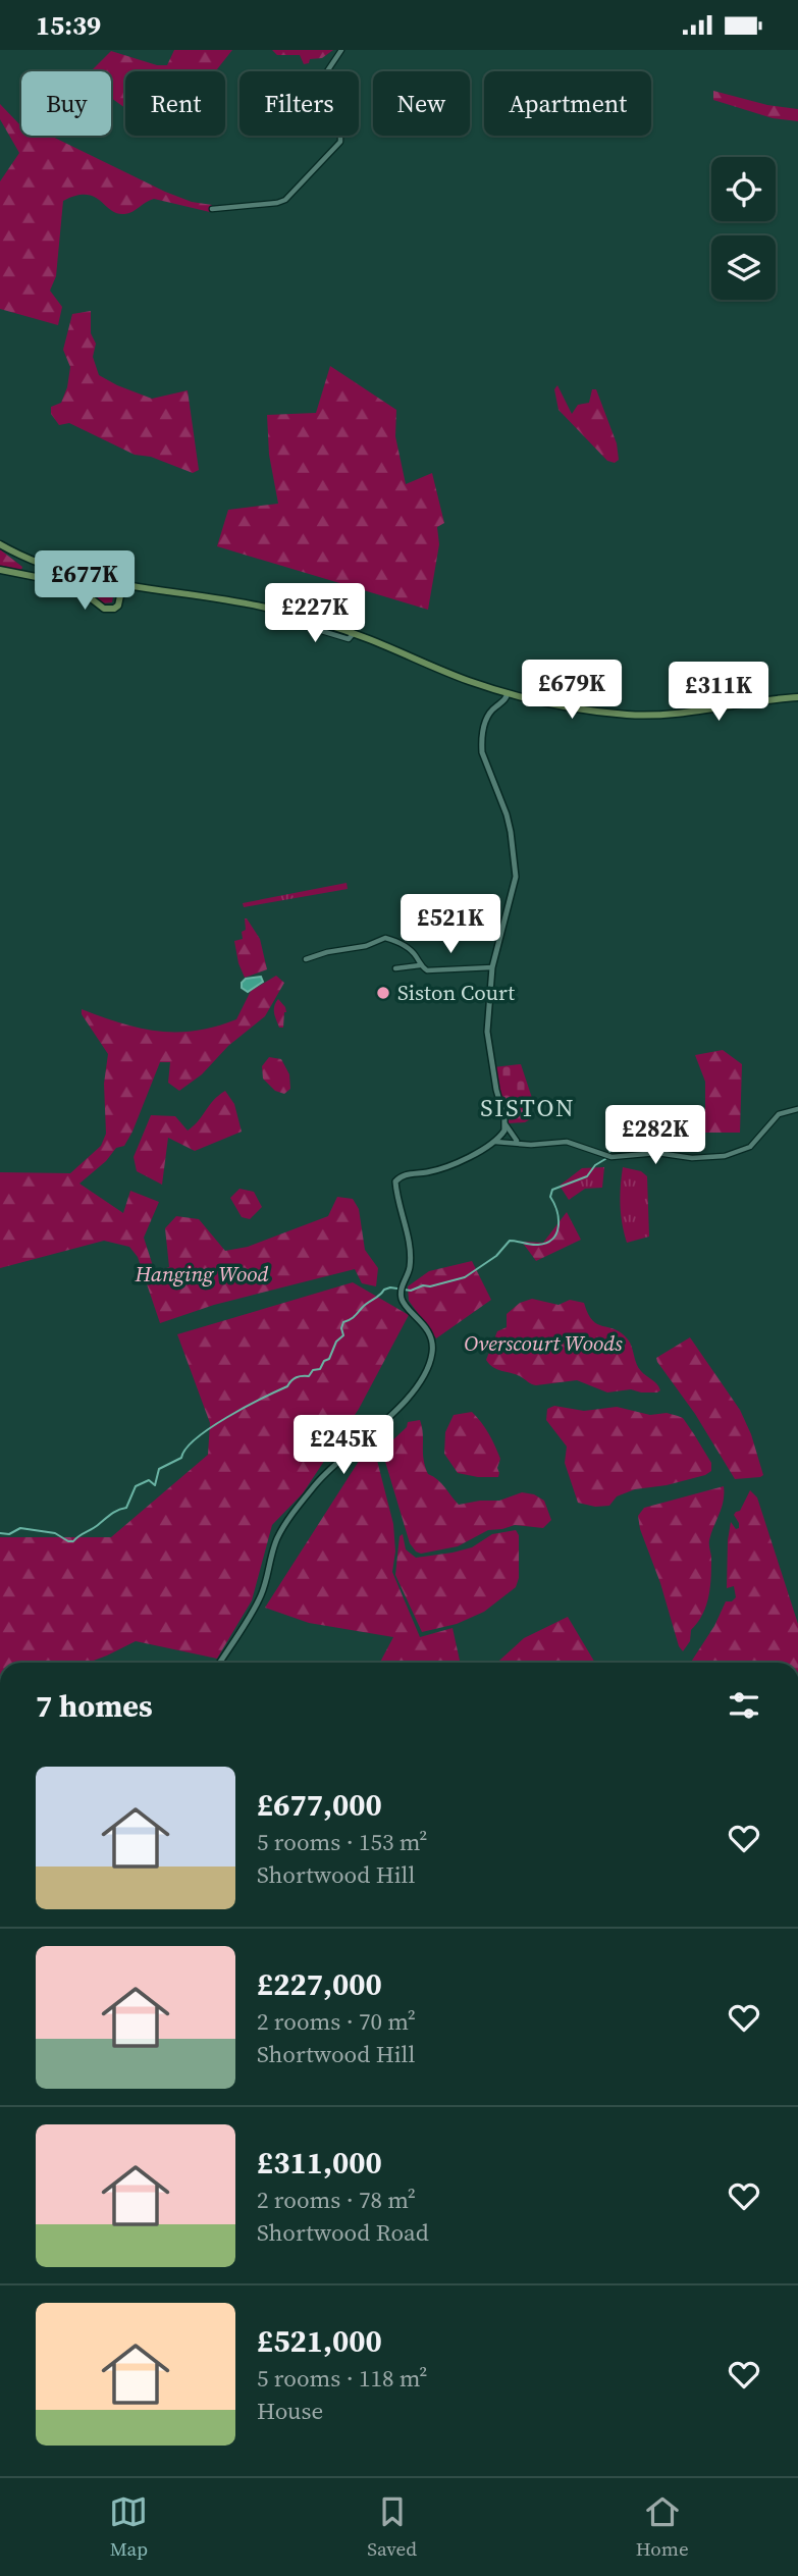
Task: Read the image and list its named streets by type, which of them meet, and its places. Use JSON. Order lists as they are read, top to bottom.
{
  "districts": ["SISTON"],
  "parks": ["Hanging Wood", "Overscourt Woods"],
  "places": ["Siston Court"],
  "page": {
    "status": "15:39",
    "chip": [
      "Buy",
      "Rent",
      "Filters",
      "New",
      "Apartment"
    ],
    "price": [
      "£677K",
      "£227K",
      "£679K",
      "£311K",
      "£521K",
      "£282K",
      "£245K"
    ],
    "heading": "7 homes",
    "list": [
      {
        "name": "£677,000",
        "note": "5 rooms · 153 m² · Shortwood Hill"
      },
      {
        "name": "£227,000",
        "note": "2 rooms · 70 m² · Shortwood Hill"
      },
      {
        "name": "£311,000",
        "note": "2 rooms · 78 m² · Shortwood Road"
      },
      {
        "name": "£521,000",
        "note": "5 rooms · 118 m² · House"
      }
    ],
    "tabs": ["Map", "Saved", "Home"]
  }
}
